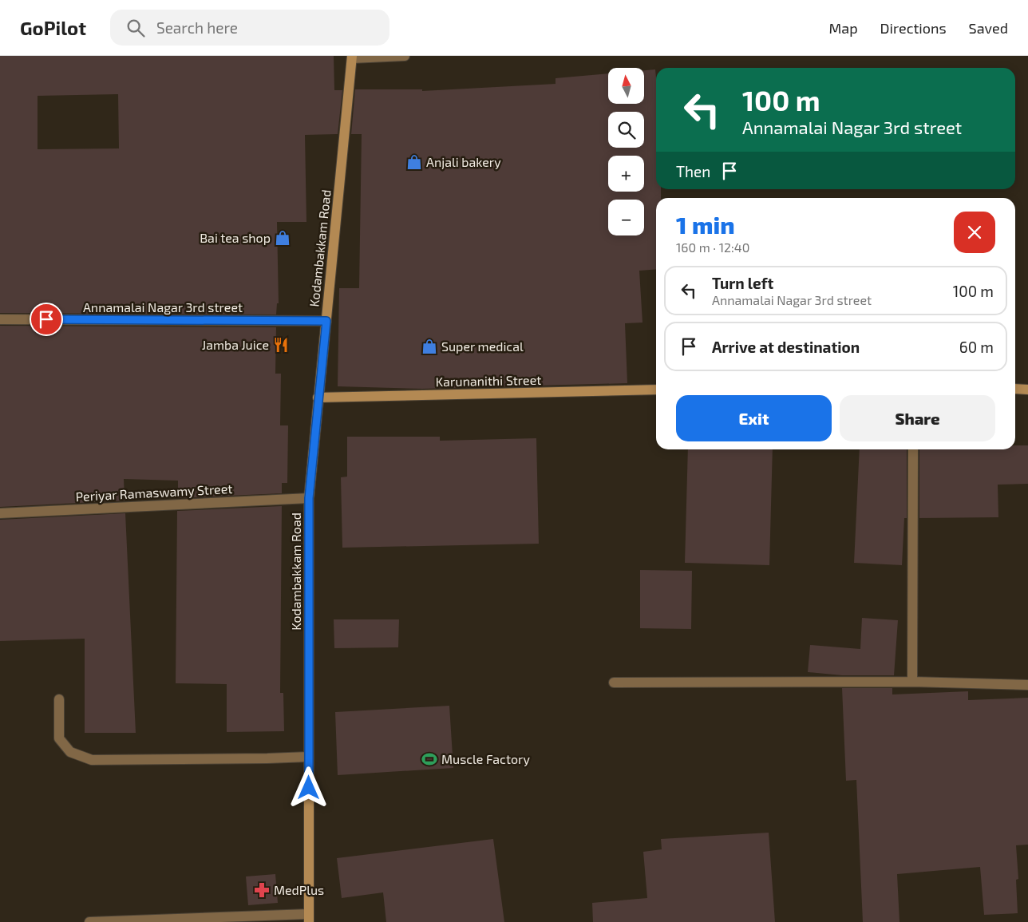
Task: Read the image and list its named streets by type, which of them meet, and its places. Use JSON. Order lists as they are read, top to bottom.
{
  "streets": {
    "main road": ["Kodambakkam Road", "Karunanithi Street"],
    "street": ["Annamalai Nagar 3rd street", "Periyar Ramaswamy Street"]
  },
  "crossings": [
    ["Kodambakkam Road", "Annamalai Nagar 3rd street"],
    ["Kodambakkam Road", "Karunanithi Street"],
    ["Kodambakkam Road", "Periyar Ramaswamy Street"]
  ],
  "places": {
    "shop": ["Anjali bakery", "Bai tea shop", "Super medical"],
    "restaurant": ["Jamba Juice"],
    "sports": ["Muscle Factory"],
    "pharmacy": ["MedPlus"]
  },
  "north": "top",
  "page": {
    "header": "GoPilot",
    "search": "Search here",
    "nav": ["Map", "Directions", "Saved"],
    "map_buttons": ["+", "−"],
    "turn": ["100 m", "Annamalai Nagar 3rd street"],
    "then": "Then",
    "heading": ["1 min", "160 m · 12:40"],
    "list": [
      {
        "name": "Turn left",
        "note": "Annamalai Nagar 3rd street",
        "value": "100 m"
      },
      {
        "name": "Arrive at destination",
        "value": "60 m"
      }
    ],
    "buttons": ["Exit", "Share"]
  }
}
